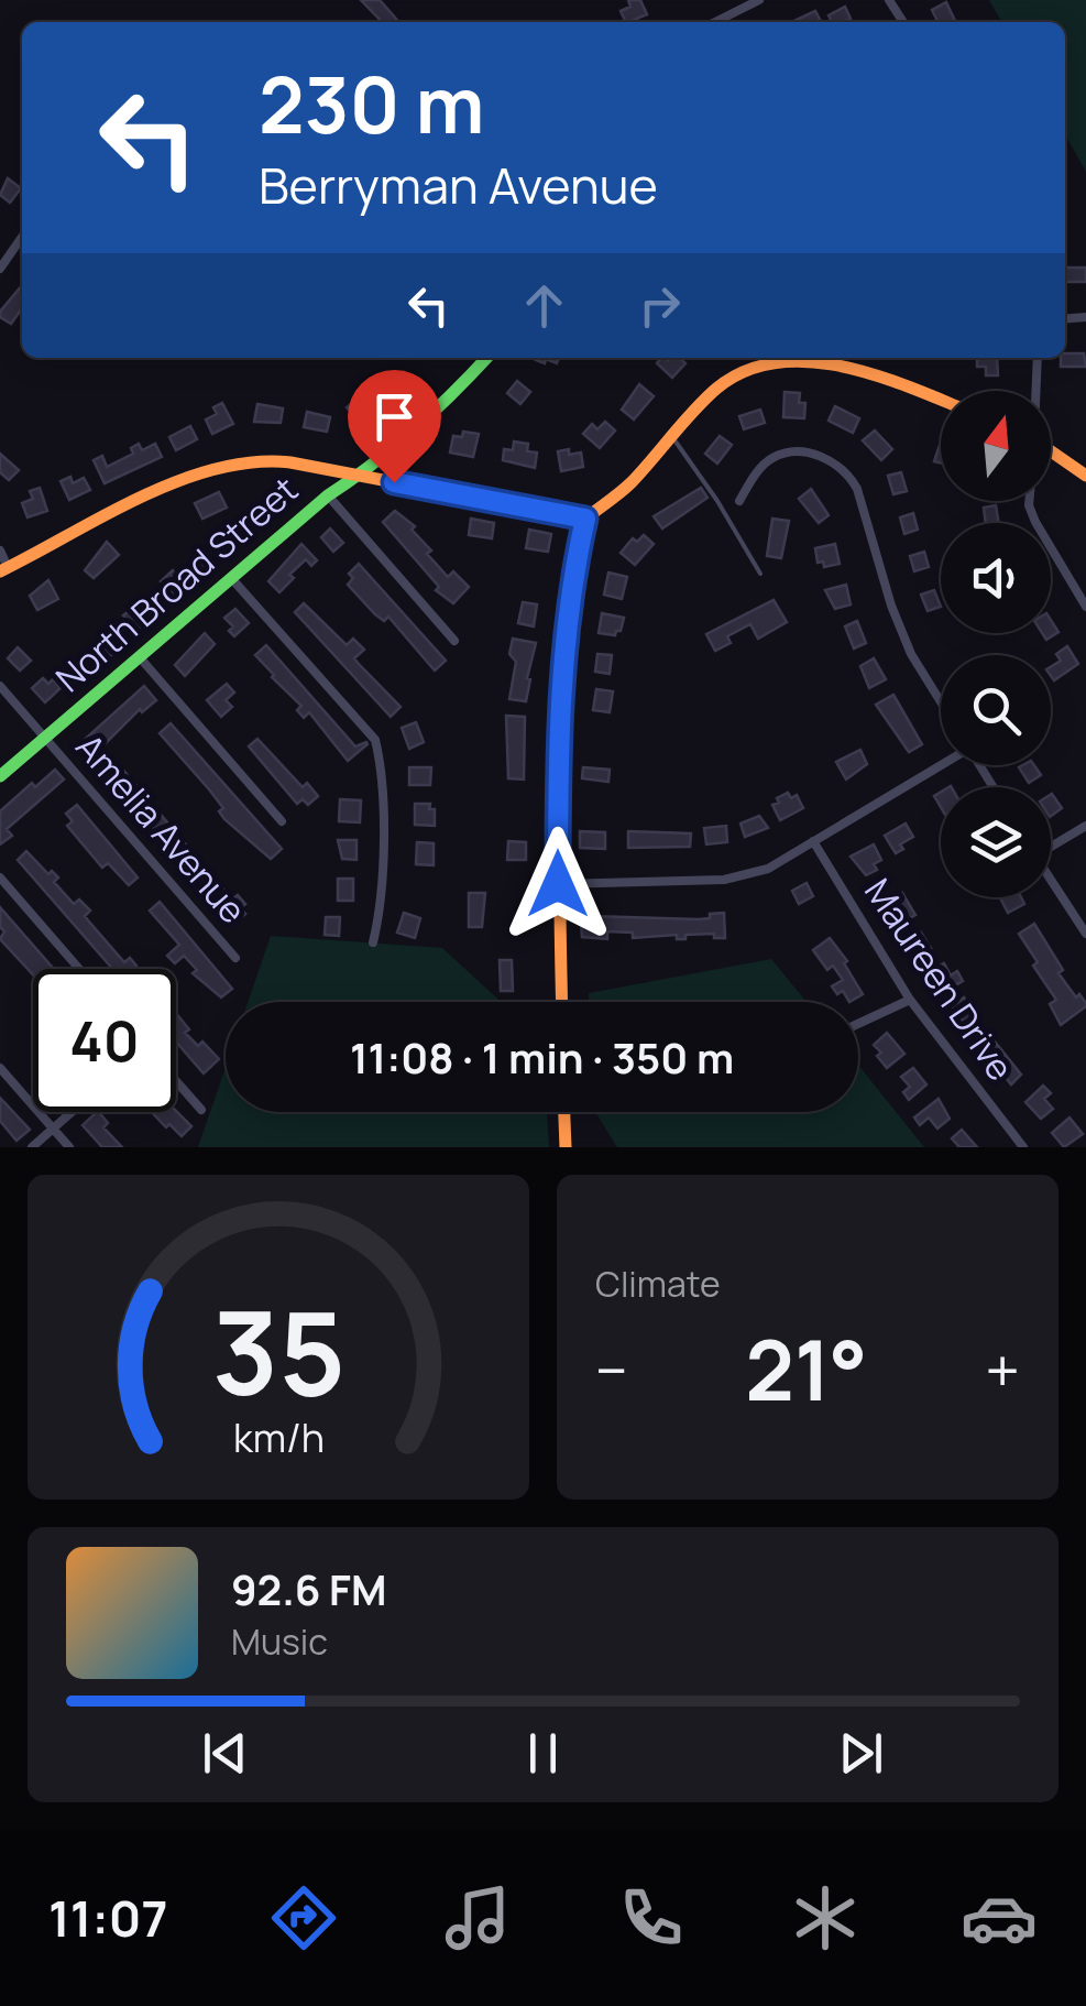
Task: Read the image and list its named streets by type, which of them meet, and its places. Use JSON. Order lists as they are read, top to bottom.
{
  "streets": {
    "street": ["North Broad Street", "Amelia Avenue", "Maureen Drive"]
  },
  "crossings": [
    ["North Broad Street", "Amelia Avenue"]
  ],
  "north": "top",
  "page": {
    "turn": ["230 m", "Berryman Avenue"],
    "limit": "40",
    "trip": "11:08 · 1 min · 350 m",
    "tile": "Climate",
    "heat": ["−", "21°", "+"],
    "song": ["92.6 FM", "Music"],
    "tabs": "11:07",
    "gauge": ["35", "km/h"]
  }
}
